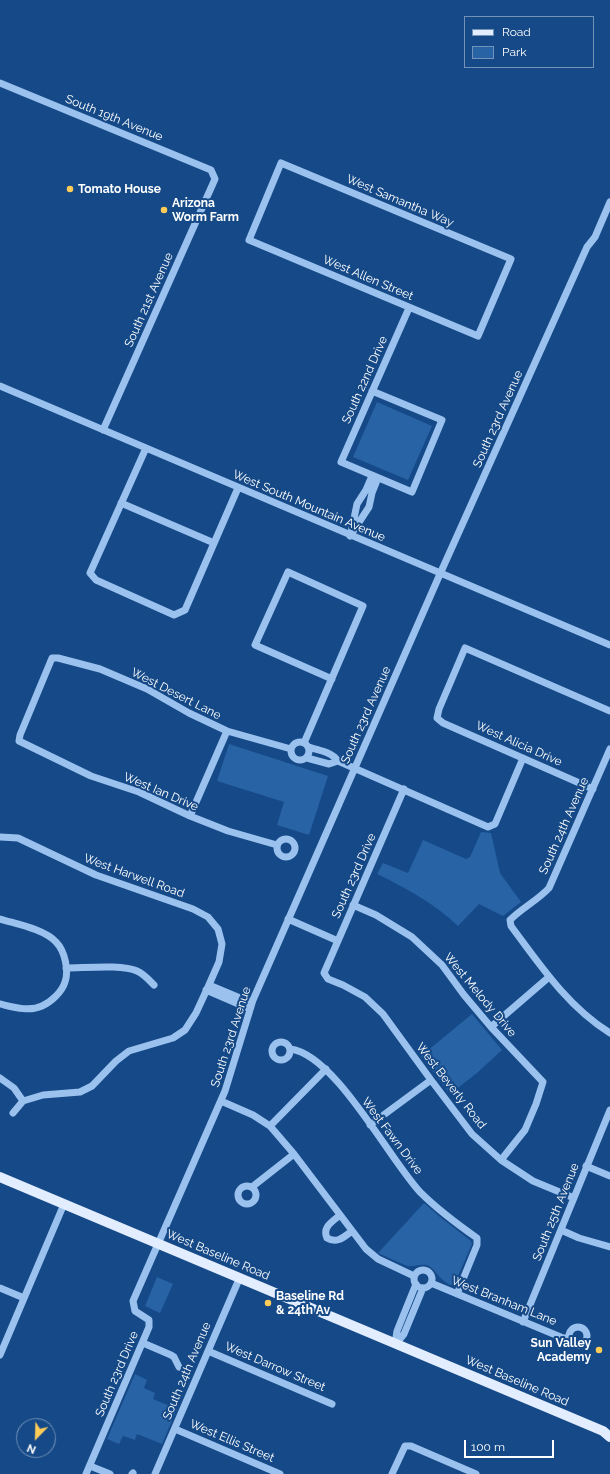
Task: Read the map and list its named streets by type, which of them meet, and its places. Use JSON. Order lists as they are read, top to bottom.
{
  "streets": {
    "main road": ["West Baseline Road"],
    "street": [
      "South 19th Avenue",
      "West Samantha Way",
      "West Allen Street",
      "South 21st Avenue",
      "South 22nd Drive",
      "South 23rd Avenue",
      "West South Mountain Avenue",
      "West Desert Lane",
      "West Alicia Drive",
      "West Ian Drive",
      "South 24th Avenue",
      "West Harwell Road",
      "South 23rd Drive",
      "West Melody Drive",
      "West Beverly Road",
      "West Fawn Drive",
      "South 25th Avenue",
      "West Branham Lane",
      "West Darrow Street",
      "West Ellis Street"
    ]
  },
  "crossings": [
    ["South 19th Avenue", "South 21st Avenue"],
    ["West Samantha Way", "West Allen Street"],
    ["West Allen Street", "South 22nd Drive"],
    ["South 21st Avenue", "West South Mountain Avenue"],
    ["South 23rd Avenue", "West South Mountain Avenue"],
    ["South 23rd Avenue", "South 23rd Drive"],
    ["South 23rd Avenue", "West Baseline Road"],
    ["West Desert Lane", "West Ian Drive"],
    ["West Alicia Drive", "South 24th Avenue"],
    ["South 24th Avenue", "West Baseline Road"],
    ["South 24th Avenue", "West Darrow Street"],
    ["South 24th Avenue", "West Ellis Street"],
    ["South 23rd Drive", "West Melody Drive"],
    ["South 23rd Drive", "West Beverly Road"],
    ["South 23rd Drive", "West Baseline Road"],
    ["West Melody Drive", "West Beverly Road"],
    ["West Beverly Road", "South 25th Avenue"],
    ["West Fawn Drive", "West Branham Lane"],
    ["South 25th Avenue", "West Branham Lane"]
  ],
  "places": [
    "Tomato House",
    "Arizona Worm Farm",
    "Baseline Rd & 24th Av",
    "Sun Valley Academy"
  ],
  "legend": ["Road", "Park"],
  "scale_bar": "100 m",
  "north": "bottom left"
}
